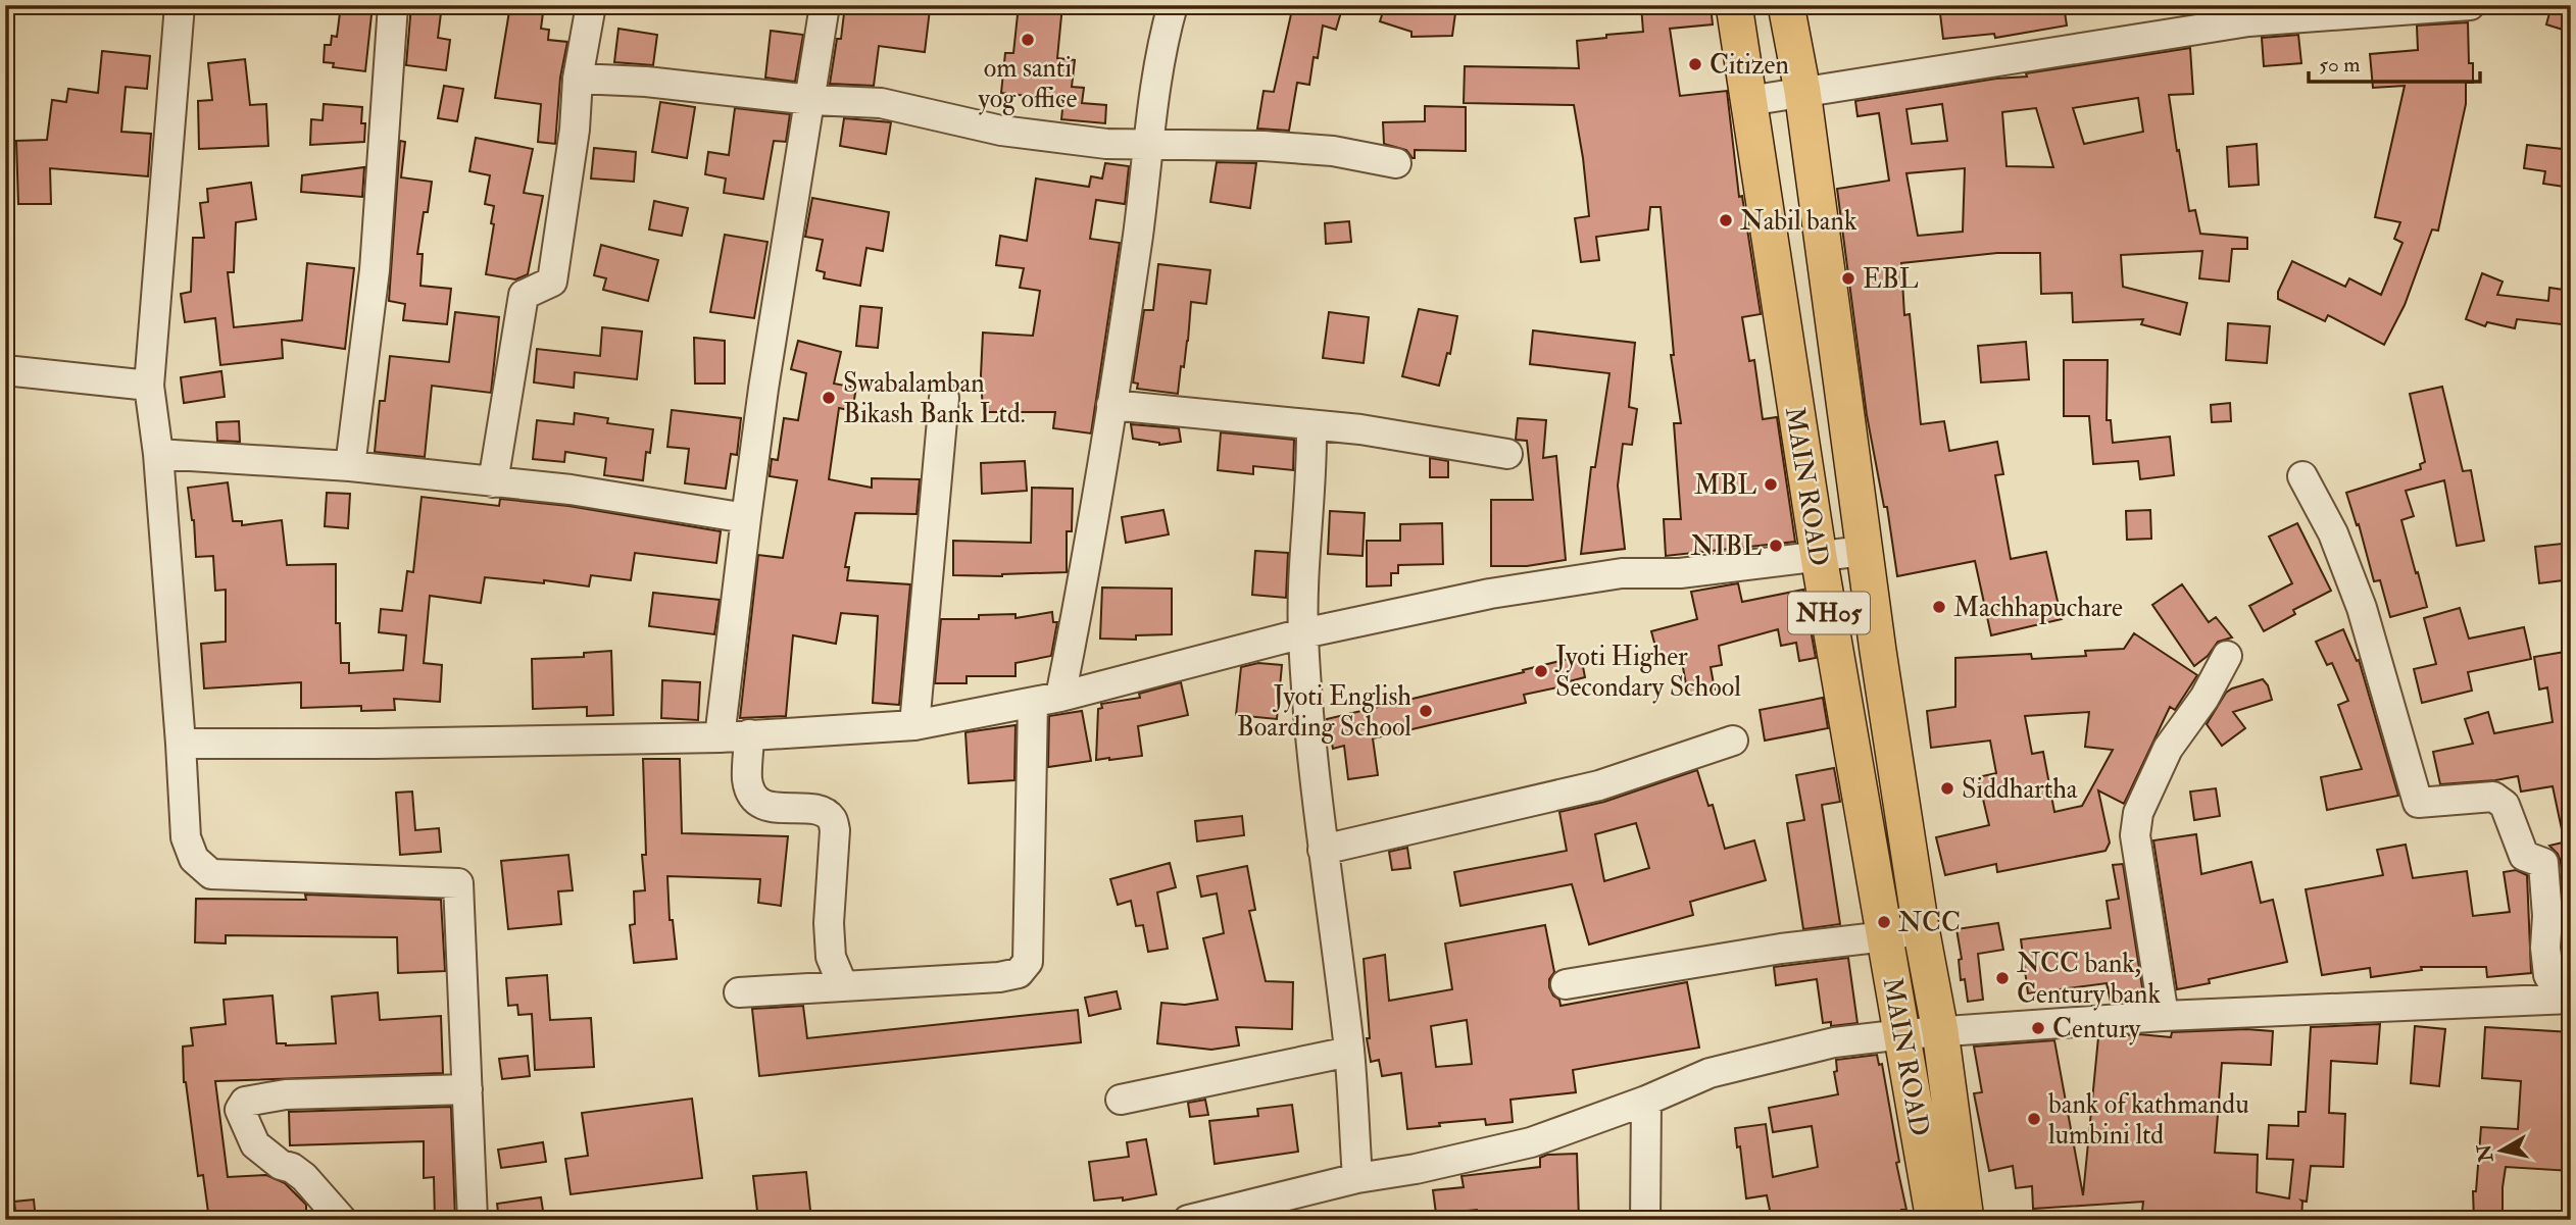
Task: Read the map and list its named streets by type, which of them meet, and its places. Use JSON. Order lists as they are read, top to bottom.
{
  "streets": {
    "main road": ["MAIN ROAD", "NH05"]
  },
  "places": [
    "om santi yog office",
    "Citizen",
    "Nabil bank",
    "EBL",
    "Swabalamban Bikash Bank Ltd.",
    "MBL",
    "NIBL",
    "Machhapuchare",
    "Jyoti Higher Secondary School",
    "Jyoti English Boarding School",
    "Siddhartha",
    "NCC",
    "NCC bank, Century bank",
    "Century",
    "bank of kathmandu lumbini ltd"
  ],
  "scale_bar": "50 m",
  "north": "left"
}
